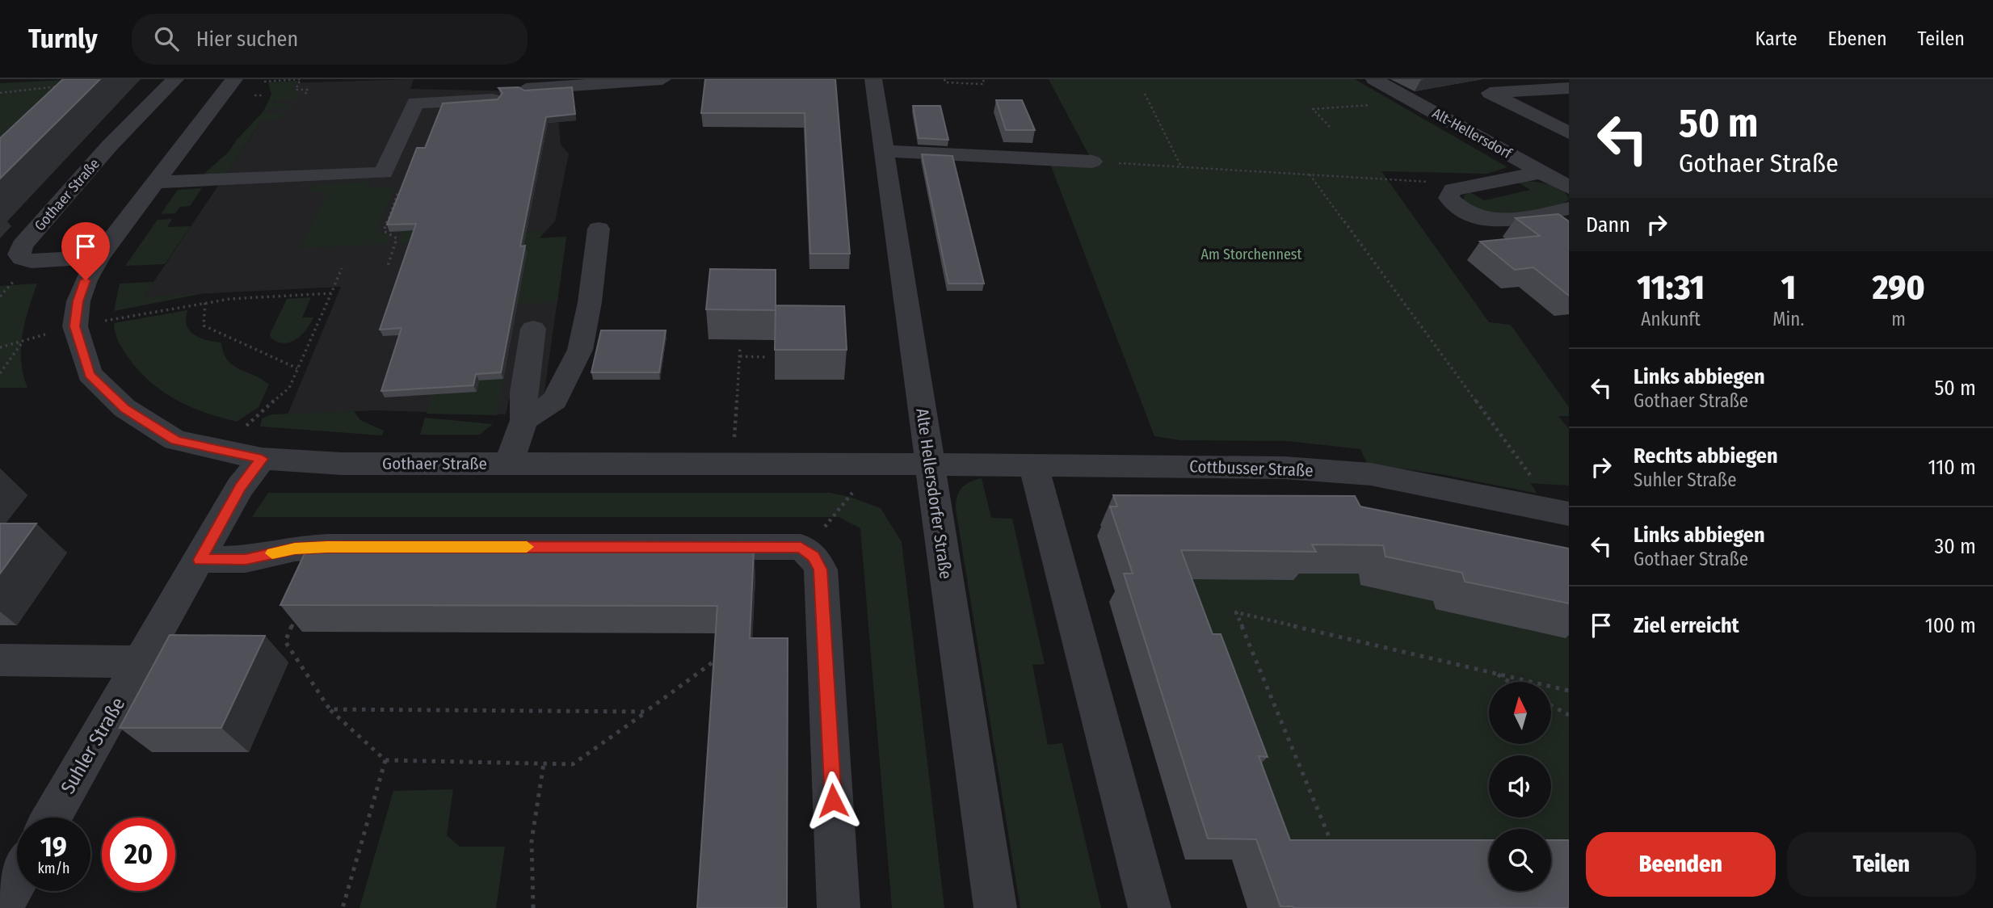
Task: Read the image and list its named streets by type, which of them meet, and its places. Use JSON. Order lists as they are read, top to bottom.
{
  "streets": {
    "street": [
      "Alt-Hellersdorf",
      "Gothaer Straße",
      "Cottbusser Straße",
      "Alte Hellersdorfer Straße",
      "Suhler Straße"
    ]
  },
  "crossings": [
    ["Gothaer Straße", "Cottbusser Straße"],
    ["Gothaer Straße", "Alte Hellersdorfer Straße"],
    ["Gothaer Straße", "Suhler Straße"],
    ["Cottbusser Straße", "Alte Hellersdorfer Straße"]
  ],
  "parks": ["Am Storchennest"],
  "north": "top",
  "page": {
    "header": "Turnly",
    "search": "Hier suchen",
    "nav": ["Karte", "Ebenen", "Teilen"],
    "turn": ["50 m", "Gothaer Straße"],
    "then": "Dann",
    "eta": [
      "11:31",
      "Ankunft",
      "1",
      "Min.",
      "290",
      "m"
    ],
    "list": [
      {
        "name": "Links abbiegen",
        "note": "Gothaer Straße",
        "value": "50 m"
      },
      {
        "name": "Rechts abbiegen",
        "note": "Suhler Straße",
        "value": "110 m"
      },
      {
        "name": "Links abbiegen",
        "note": "Gothaer Straße",
        "value": "30 m"
      },
      {
        "name": "Ziel erreicht",
        "value": "100 m"
      }
    ],
    "speed": "19 km/h",
    "limit": "20",
    "buttons": ["Beenden", "Teilen"]
  }
}
